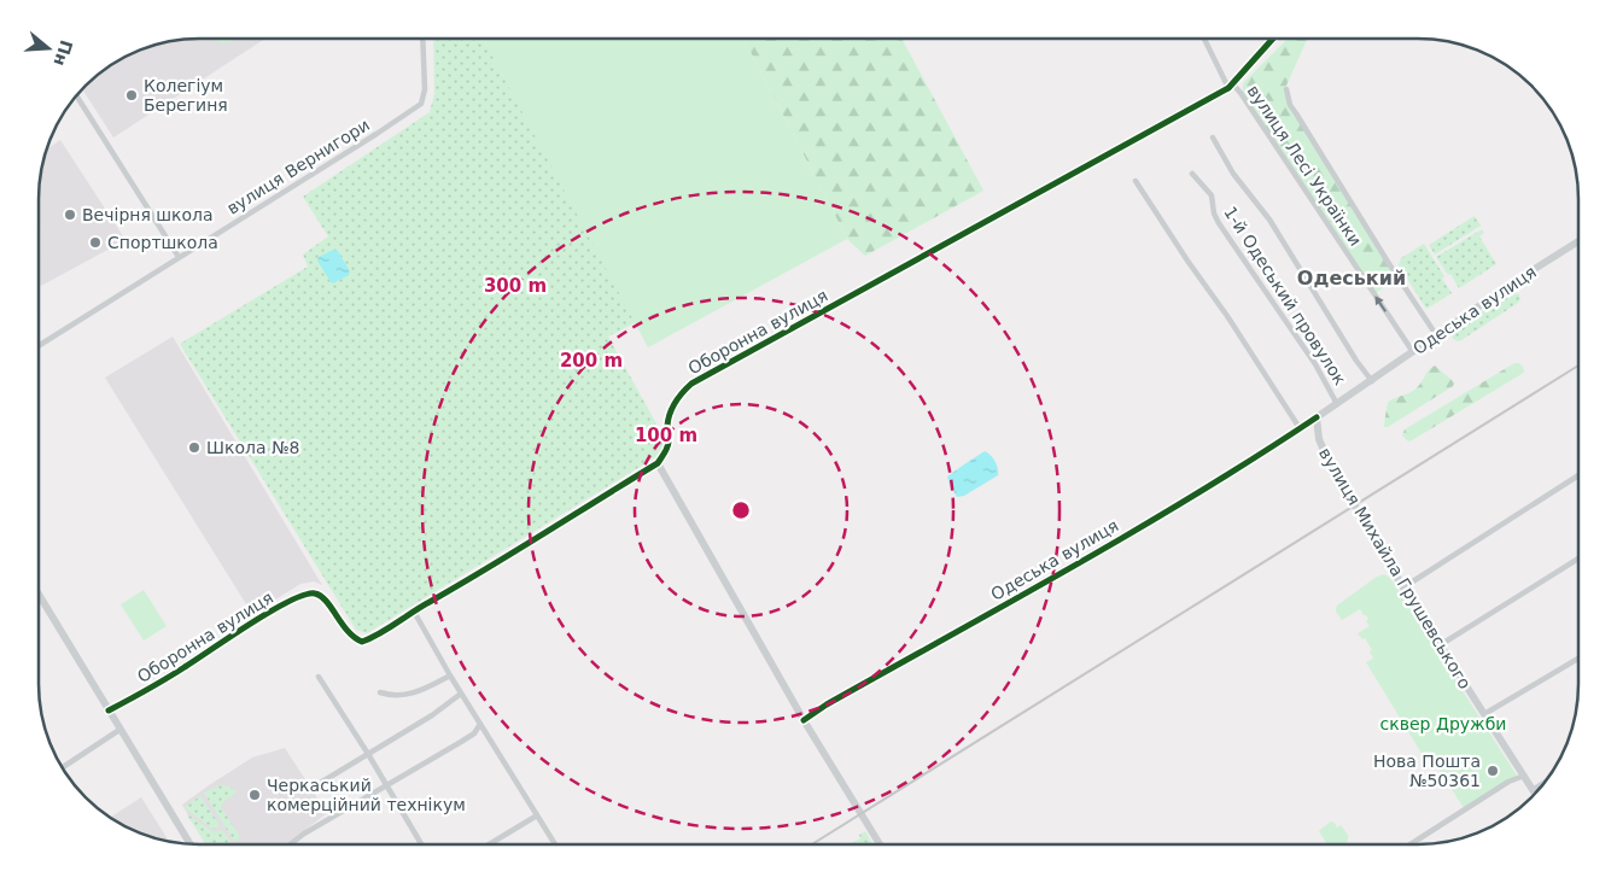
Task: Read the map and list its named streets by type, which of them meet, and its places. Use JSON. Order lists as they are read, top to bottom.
{
  "streets": {
    "street": [
      "вулиця Лесі Українки",
      "вулиця Вернигори",
      "1-й Одеський провулок",
      "Одеська вулиця",
      "Оборонна вулиця",
      "вулиця Михайла Грушевського"
    ]
  },
  "crossings": [
    ["вулиця Лесі Українки", "Одеська вулиця"],
    ["вулиця Лесі Українки", "Оборонна вулиця"],
    ["1-й Одеський провулок", "Одеська вулиця"],
    ["Одеська вулиця", "вулиця Михайла Грушевського"]
  ],
  "districts": ["Одеський"],
  "parks": ["сквер Дружби"],
  "places": [
    "Колегіум Берегиня",
    "Вечірня школа",
    "Спортшкола",
    "Школа №8",
    "Нова Пошта №50361",
    "Черкаський комерційний технікум"
  ],
  "north": "right",
  "rings": ["300 m", "200 m", "100 m"]
}
